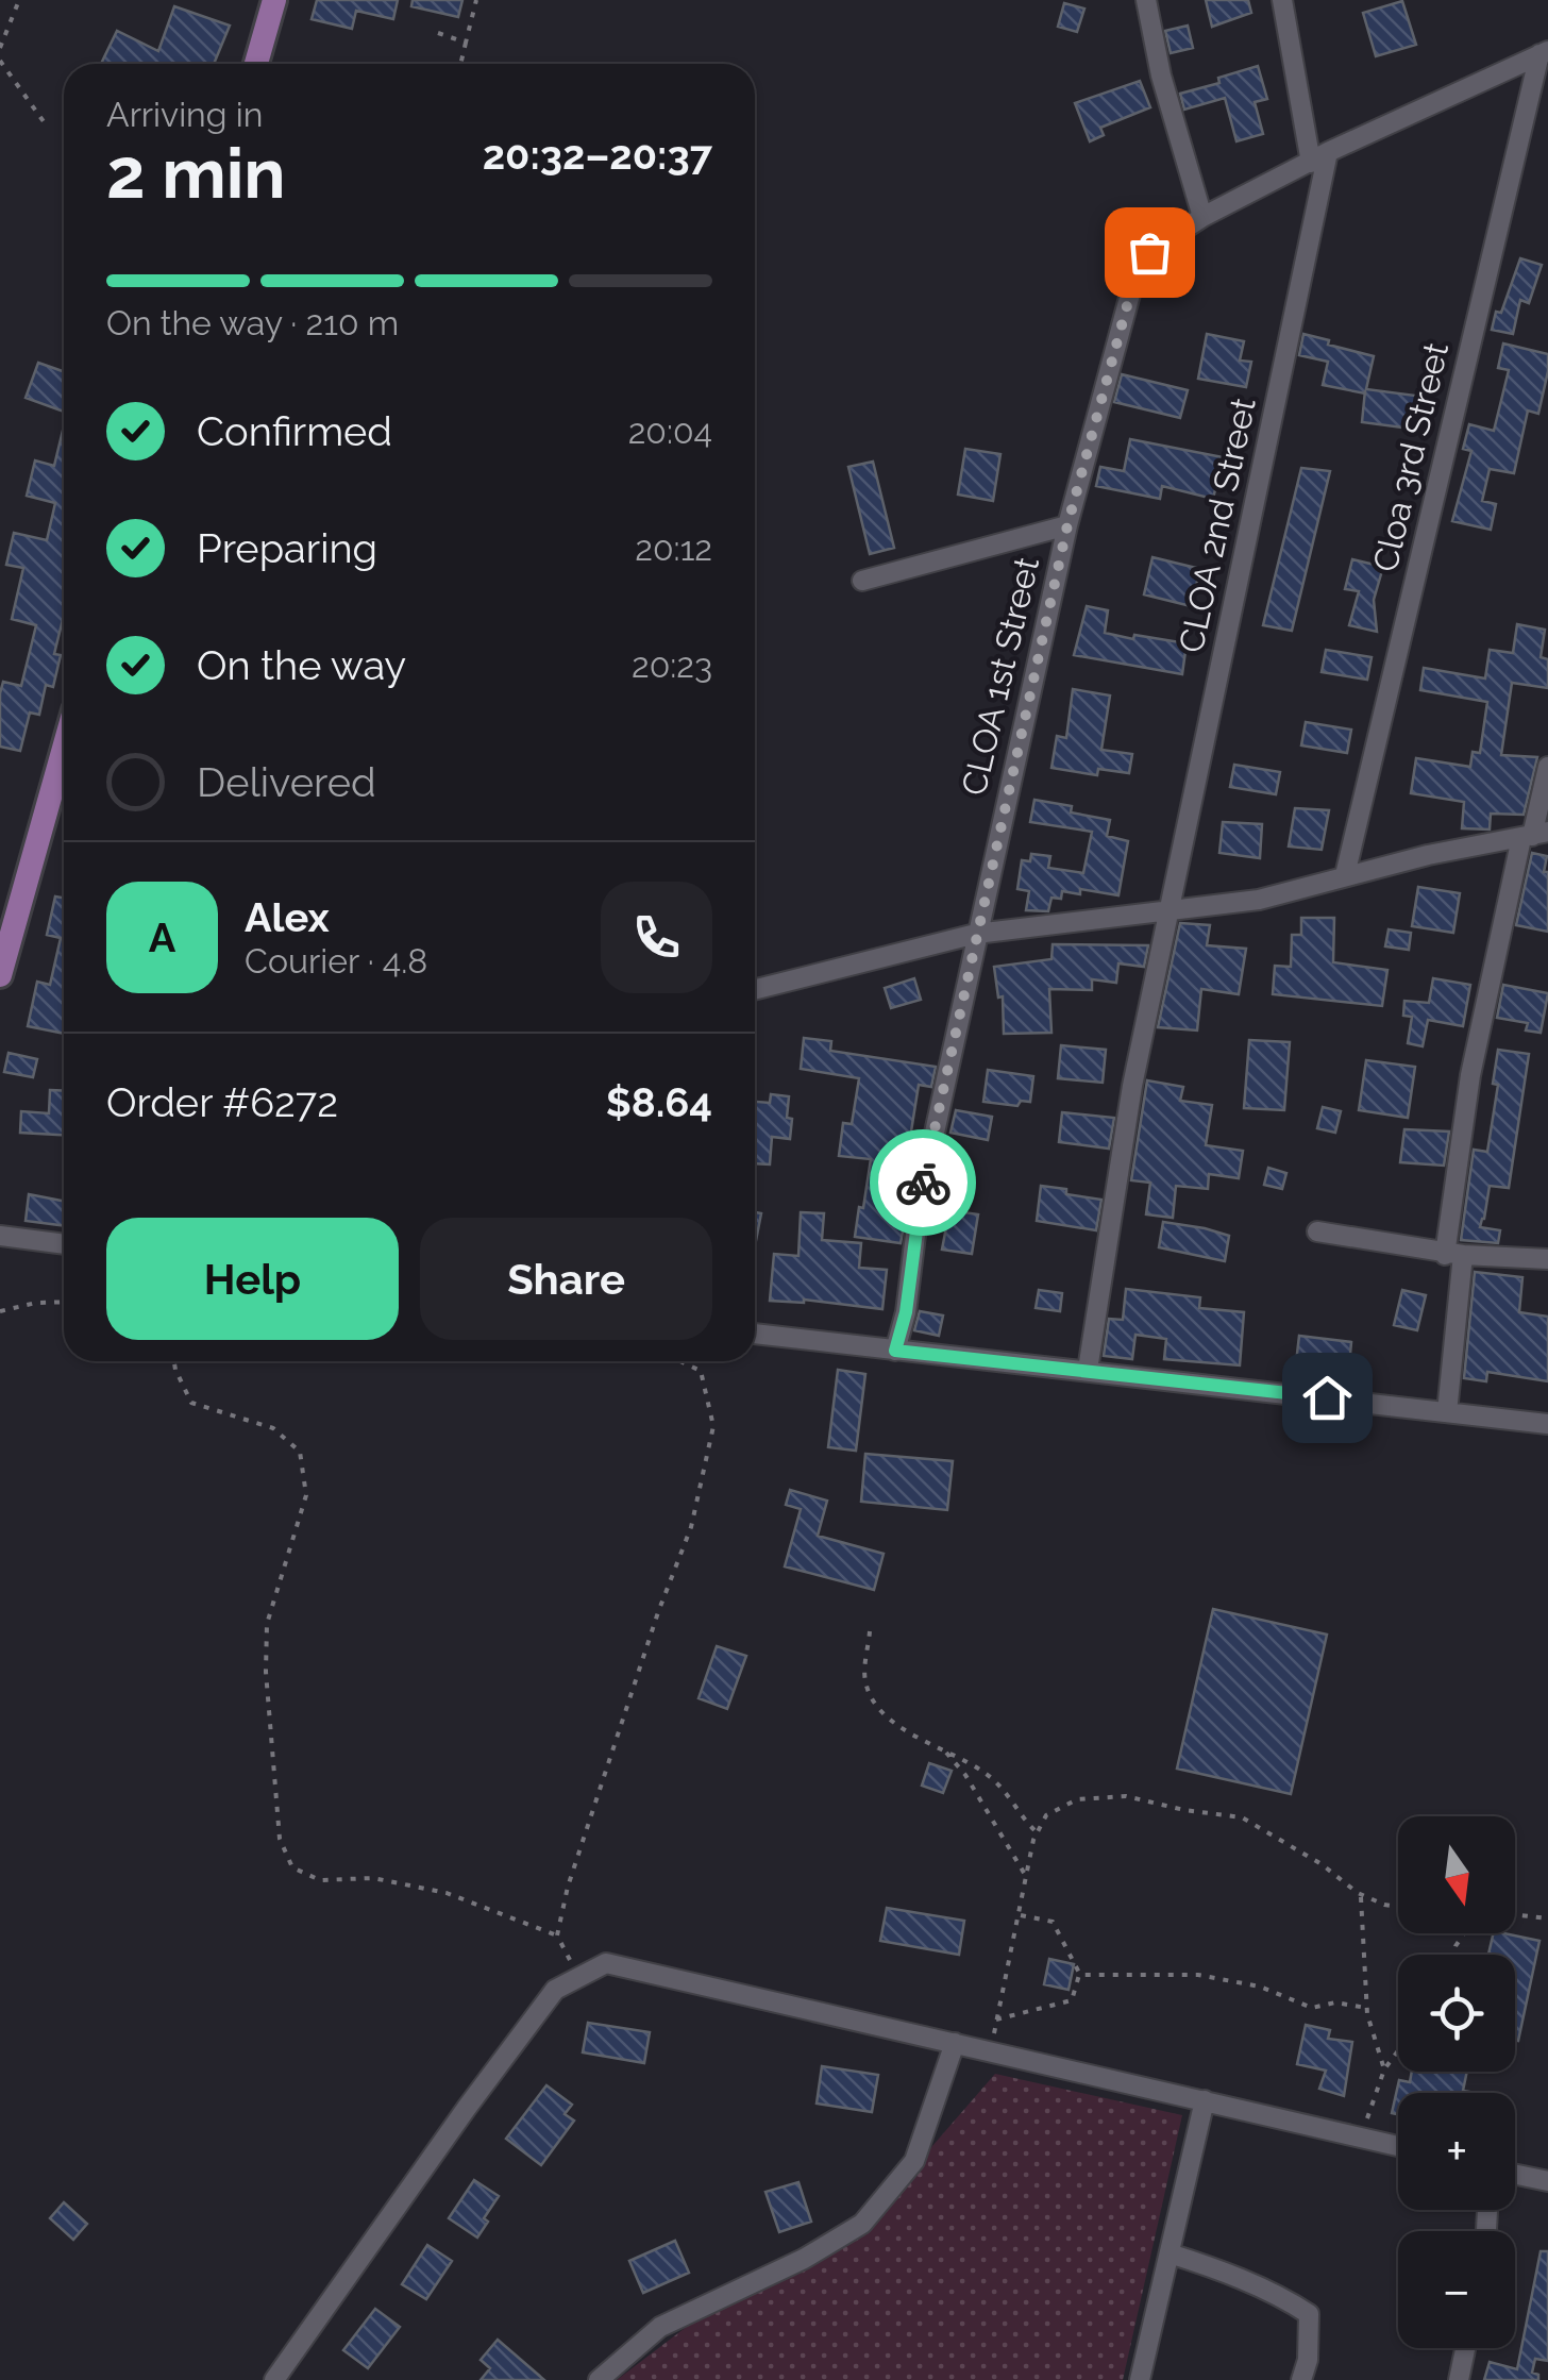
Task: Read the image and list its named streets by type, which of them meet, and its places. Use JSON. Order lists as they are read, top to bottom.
{
  "streets": {
    "street": ["Cloa 3rd Street", "CLOA 2nd Street", "CLOA 1st Street"]
  },
  "north": "bottom",
  "page": {
    "heading": ["2 min", "Arriving in", "20:32–20:37"],
    "panel": [
      "Alex",
      "Courier · 4.8",
      "Order #6272",
      "$8.64"
    ],
    "bar": "On the way · 210 m",
    "list": [
      ["Confirmed", "20:04"],
      ["Preparing", "20:12"],
      ["On the way", "20:23"],
      "Delivered"
    ],
    "round": "A",
    "buttons": ["Help", "Share"],
    "map_buttons": ["+", "−"]
  }
}
